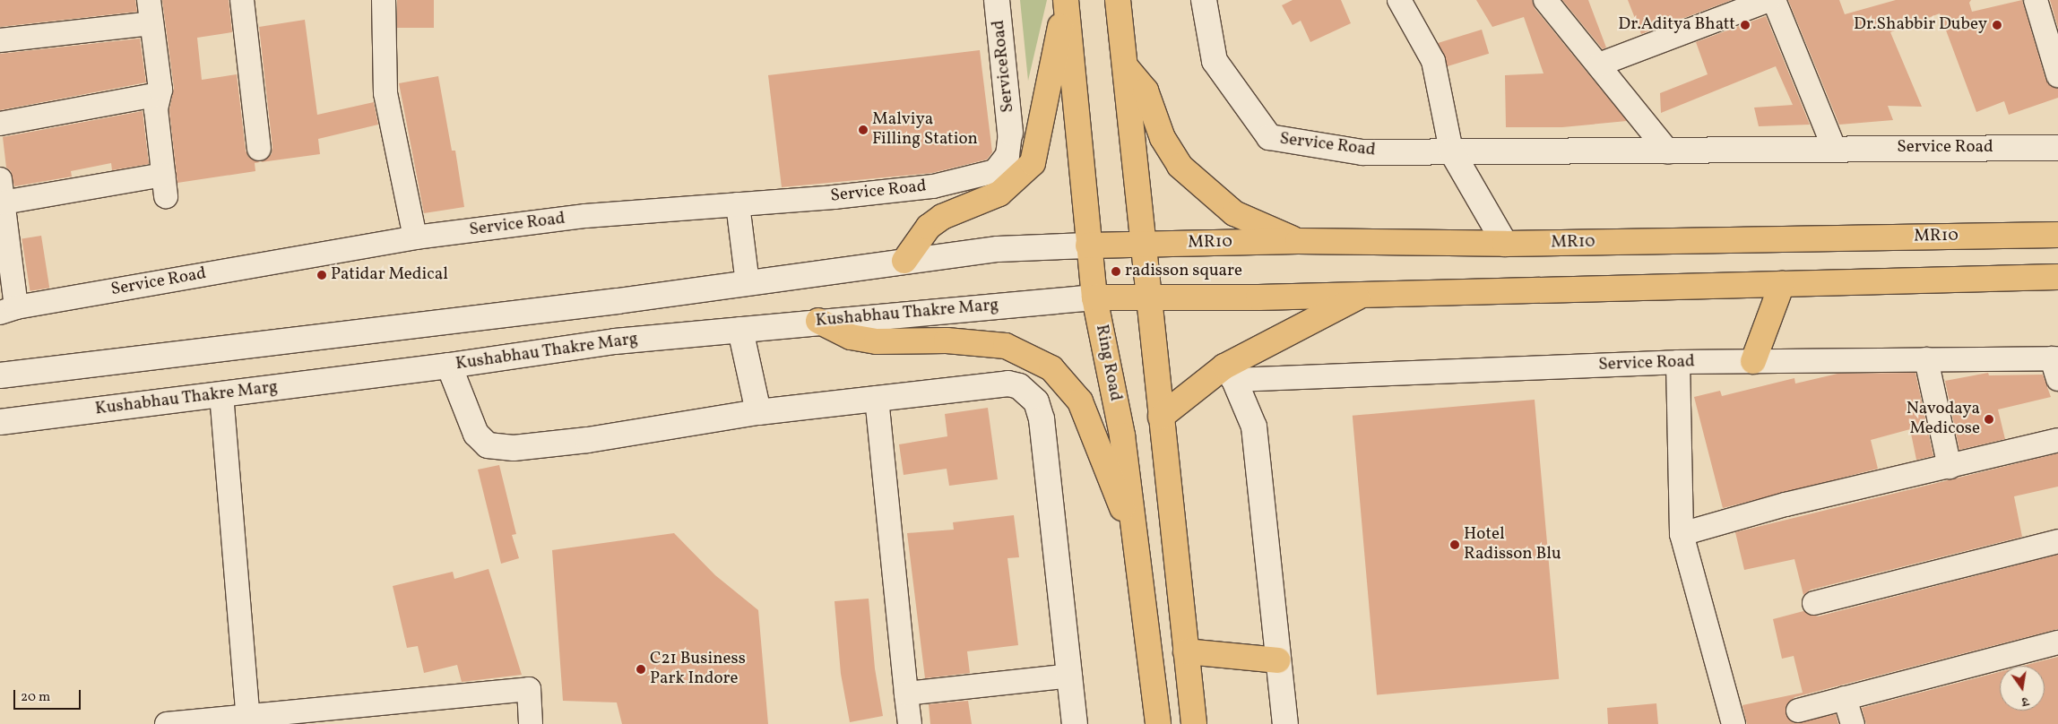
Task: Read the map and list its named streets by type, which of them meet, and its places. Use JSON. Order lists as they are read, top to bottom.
{
  "streets": {
    "main road": ["MR10", "Ring Road"],
    "street": ["ServiceRoad", "Service Road", "Kushabhau Thakre Marg"]
  },
  "crossings": [
    ["ServiceRoad", "Service Road"],
    ["MR10", "Ring Road"],
    ["Kushabhau Thakre Marg", "Ring Road"]
  ],
  "places": [
    "Dr.Aditya Bhatt",
    "Dr.Shabbir Dubey",
    "Malviya Filling Station",
    "radisson square",
    "Patidar Medical",
    "Navodaya Medicose",
    "Hotel Radisson Blu",
    "C21 Business Park Indore"
  ],
  "scale_bar": "20 m",
  "north": "bottom"
}
